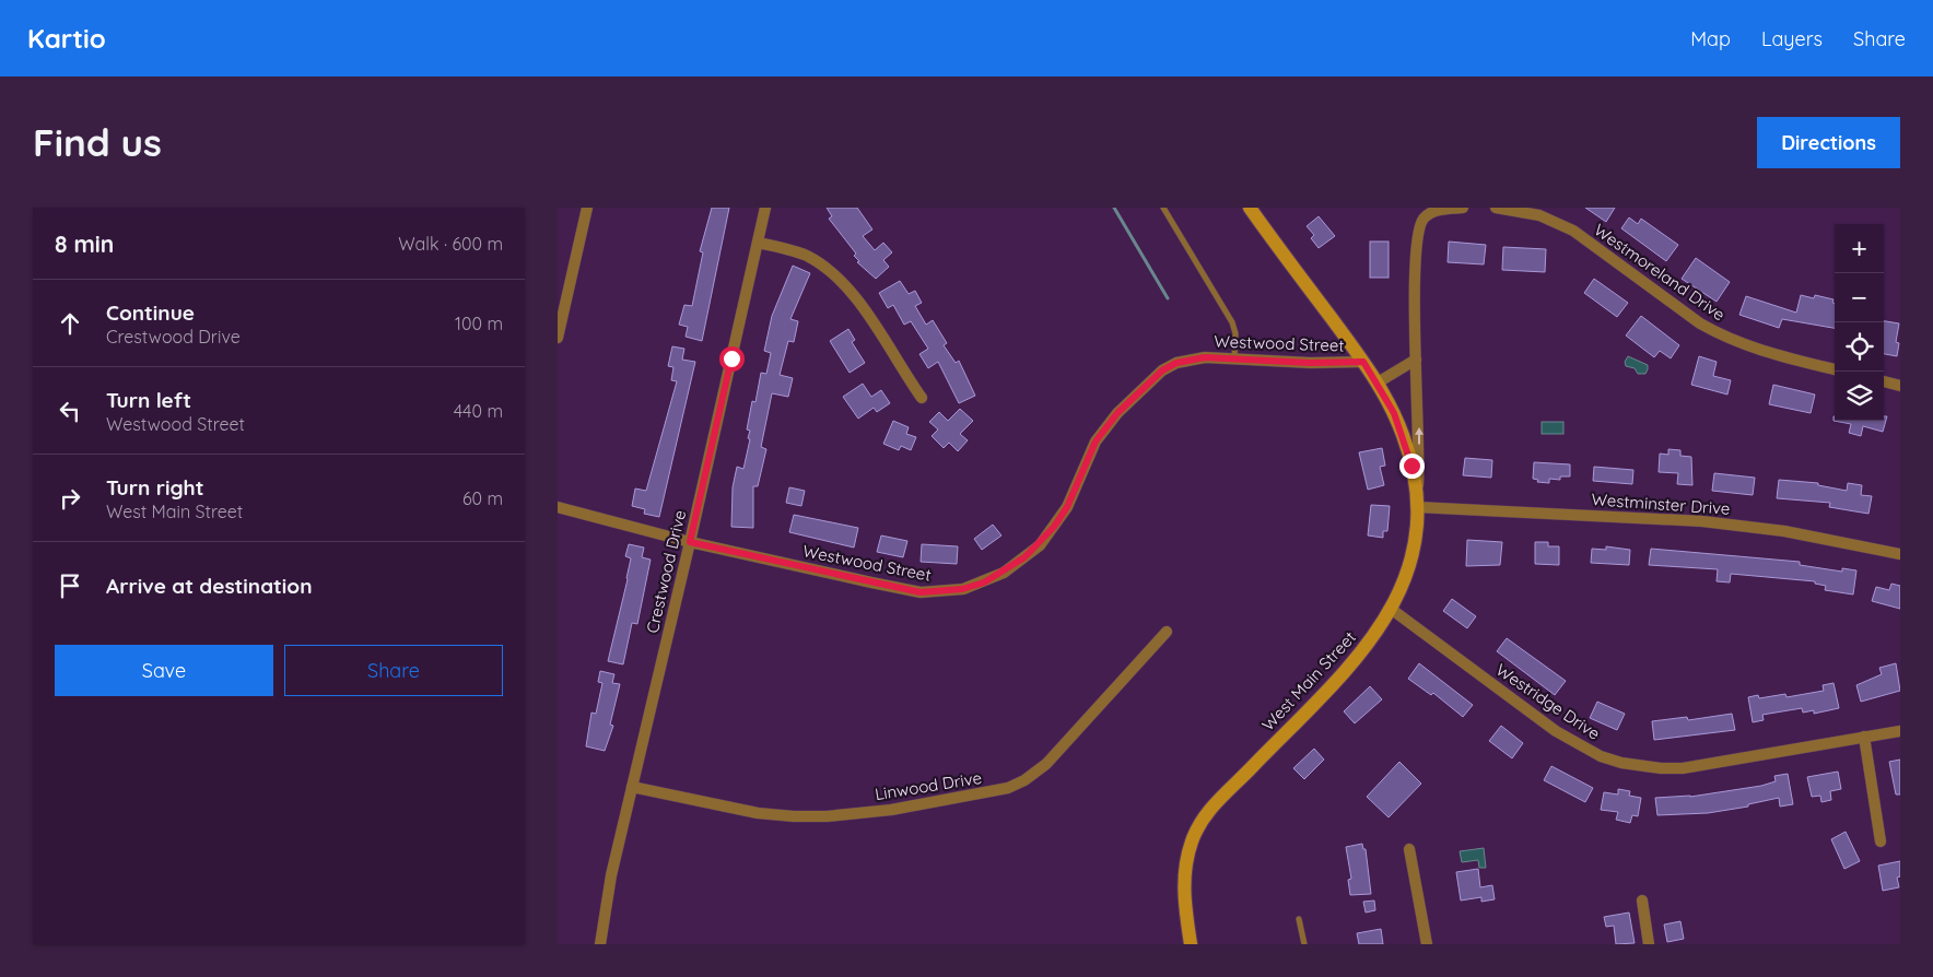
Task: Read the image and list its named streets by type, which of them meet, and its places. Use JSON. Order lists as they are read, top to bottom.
{
  "streets": {
    "main road": ["West Main Street"],
    "street": [
      "Westmoreland Drive",
      "Westwood Street",
      "Westminster Drive",
      "Crestwood Drive",
      "Westridge Drive",
      "Linwood Drive"
    ]
  },
  "crossings": [
    ["Westwood Street", "Crestwood Drive"],
    ["Westwood Street", "West Main Street"],
    ["Westminster Drive", "West Main Street"],
    ["Crestwood Drive", "Linwood Drive"],
    ["West Main Street", "Westridge Drive"]
  ],
  "page": {
    "header": "Kartio",
    "nav": ["Map", "Layers", "Share"],
    "buttons": [
      "Directions",
      ["Save", "Share"]
    ],
    "title": "Find us",
    "heading": ["8 min", "Walk · 600 m"],
    "map_buttons": ["+", "−"],
    "list": [
      ["Continue", "Crestwood Drive", "100 m"],
      ["Turn left", "Westwood Street", "440 m"],
      ["Turn right", "West Main Street", "60 m"],
      "Arrive at destination"
    ]
  }
}
